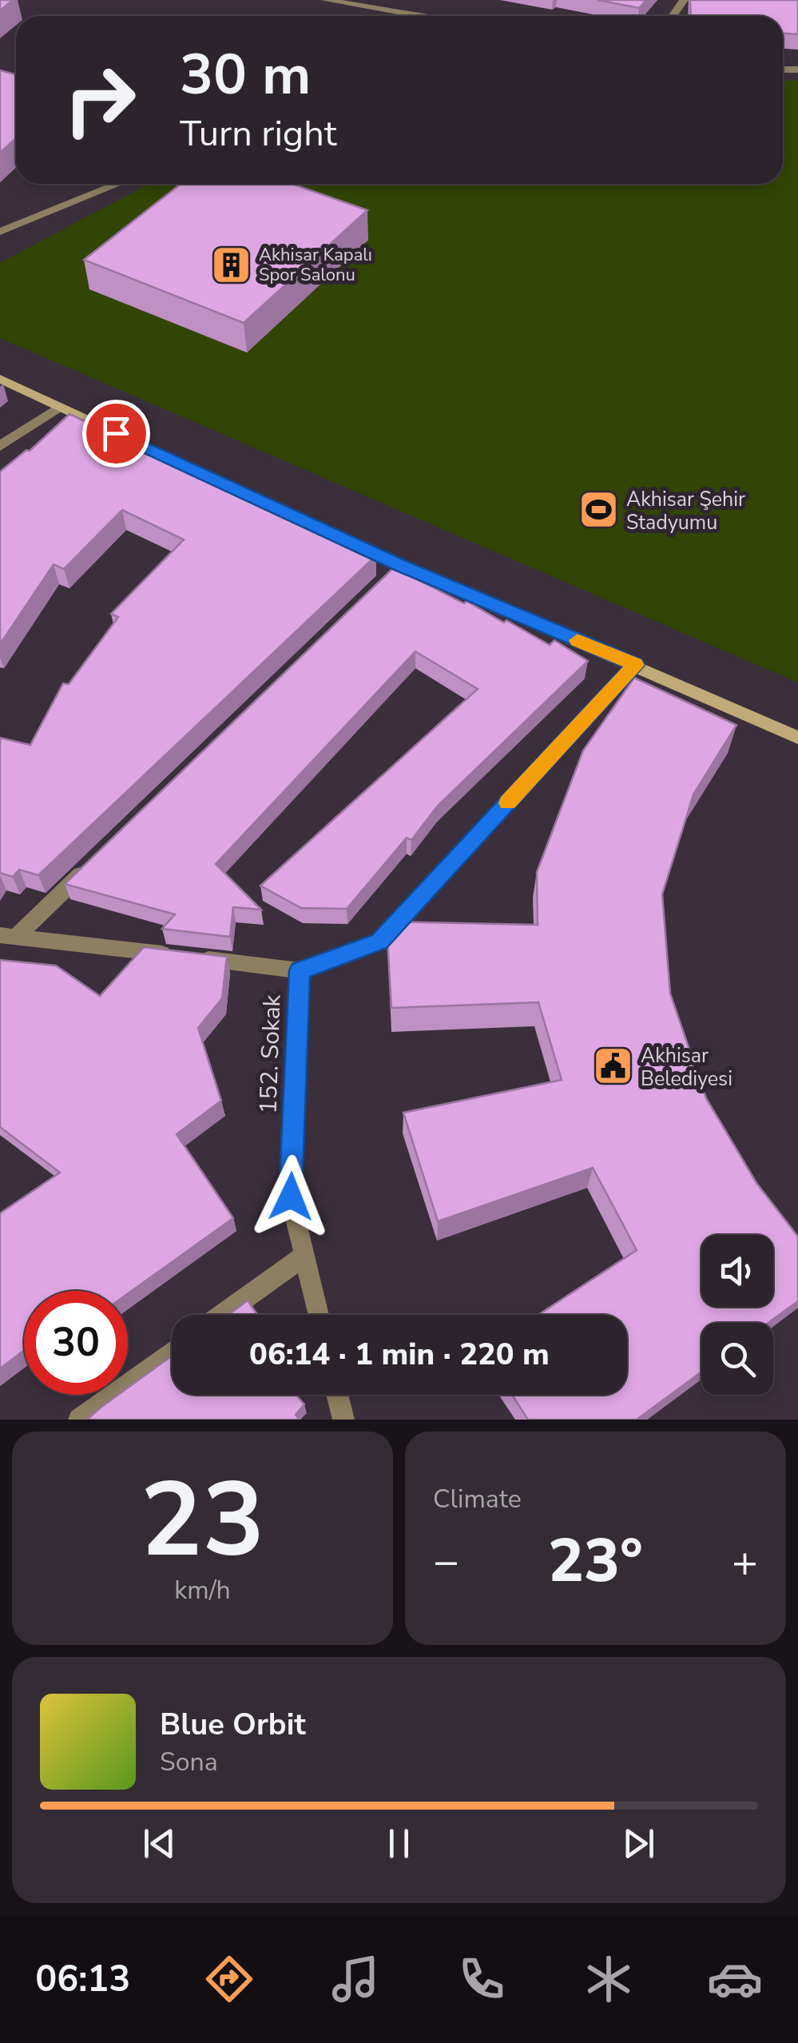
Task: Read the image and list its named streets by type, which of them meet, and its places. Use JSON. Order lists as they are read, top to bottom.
{
  "streets": {
    "street": ["152. Sokak"]
  },
  "places": {
    "building": ["Akhisar Kapalı Spor Salonu"],
    "sports": ["Akhisar Şehir Stadyumu"],
    "public building": ["Akhisar Belediyesi"]
  },
  "page": {
    "turn": ["30 m", "Turn right"],
    "limit": "30",
    "trip": "06:14 · 1 min · 220 m",
    "tile": [
      ["23", "km/h"],
      "Climate"
    ],
    "heat": ["−", "23°", "+"],
    "song": ["Blue Orbit", "Sona"],
    "tabs": "06:13"
  }
}
